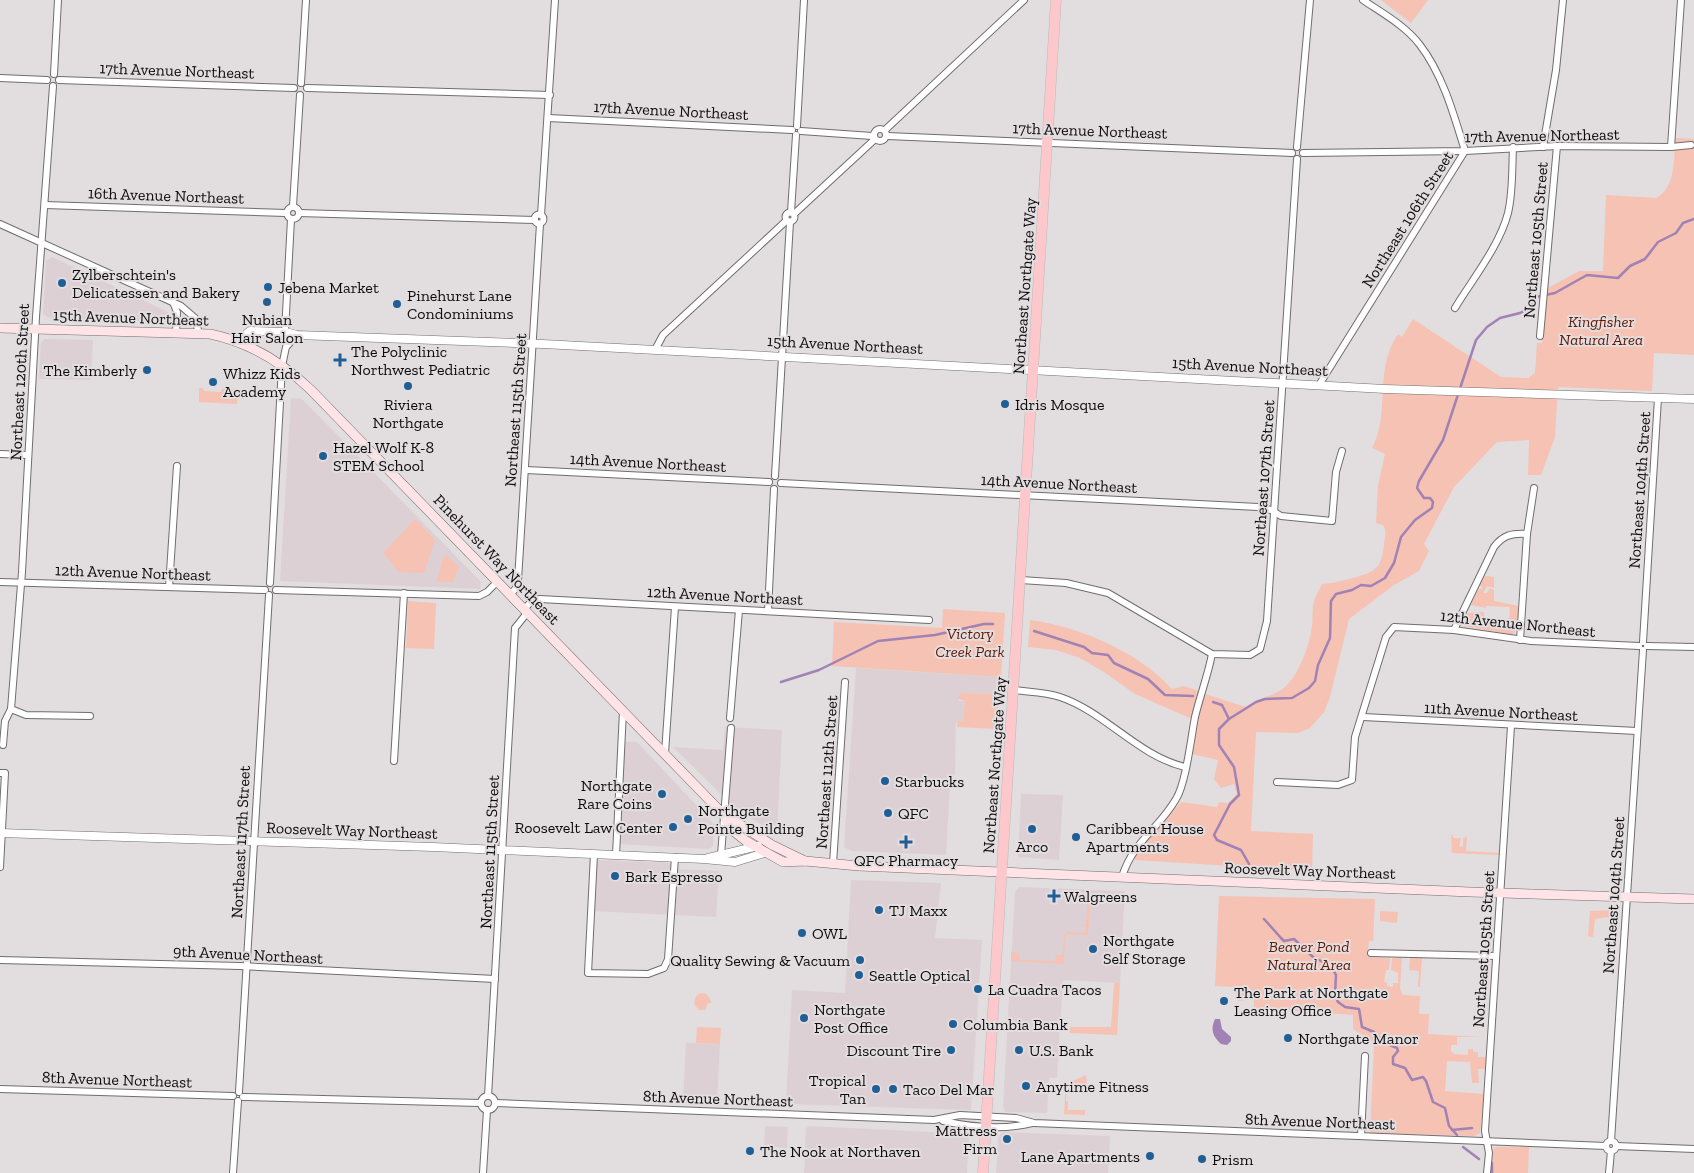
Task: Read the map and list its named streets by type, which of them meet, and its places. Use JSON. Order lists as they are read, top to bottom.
{
  "streets": {
    "main road": [
      "Northeast Northgate Way",
      "15th Avenue Northeast",
      "Pinehurst Way Northeast",
      "Roosevelt Way Northeast"
    ],
    "street": [
      "17th Avenue Northeast",
      "16th Avenue Northeast",
      "Northeast 106th Street",
      "Northeast 105th Street",
      "Northeast 120th Street",
      "Northeast 115th Street",
      "14th Avenue Northeast",
      "Northeast 107th Street",
      "Northeast 104th Street",
      "12th Avenue Northeast",
      "11th Avenue Northeast",
      "Northeast 112th Street",
      "Northeast 117th Street",
      "9th Avenue Northeast",
      "8th Avenue Northeast"
    ]
  },
  "crossings": [
    ["17th Avenue Northeast", "Northeast 106th Street"],
    ["17th Avenue Northeast", "Northeast 105th Street"],
    ["17th Avenue Northeast", "Northeast Northgate Way"],
    ["17th Avenue Northeast", "Northeast 120th Street"],
    ["17th Avenue Northeast", "Northeast 107th Street"],
    ["16th Avenue Northeast", "Northeast 120th Street"],
    ["Northeast 106th Street", "15th Avenue Northeast"],
    ["Northeast 105th Street", "11th Avenue Northeast"],
    ["Northeast 105th Street", "Roosevelt Way Northeast"],
    ["Northeast 105th Street", "8th Avenue Northeast"],
    ["Northeast Northgate Way", "15th Avenue Northeast"],
    ["Northeast Northgate Way", "14th Avenue Northeast"],
    ["Northeast Northgate Way", "Roosevelt Way Northeast"],
    ["Northeast Northgate Way", "8th Avenue Northeast"],
    ["15th Avenue Northeast", "Northeast 120th Street"],
    ["15th Avenue Northeast", "Northeast 115th Street"],
    ["15th Avenue Northeast", "Northeast 107th Street"],
    ["15th Avenue Northeast", "Northeast 104th Street"],
    ["15th Avenue Northeast", "Pinehurst Way Northeast"],
    ["Northeast 120th Street", "12th Avenue Northeast"],
    ["Northeast 115th Street", "14th Avenue Northeast"],
    ["Northeast 115th Street", "Pinehurst Way Northeast"],
    ["Northeast 115th Street", "12th Avenue Northeast"],
    ["Northeast 115th Street", "Roosevelt Way Northeast"],
    ["Northeast 115th Street", "9th Avenue Northeast"],
    ["Northeast 115th Street", "8th Avenue Northeast"],
    ["14th Avenue Northeast", "Northeast 107th Street"],
    ["Northeast 104th Street", "12th Avenue Northeast"],
    ["Northeast 104th Street", "11th Avenue Northeast"],
    ["Northeast 104th Street", "Roosevelt Way Northeast"],
    ["Northeast 104th Street", "8th Avenue Northeast"],
    ["Pinehurst Way Northeast", "12th Avenue Northeast"],
    ["Pinehurst Way Northeast", "Roosevelt Way Northeast"],
    ["12th Avenue Northeast", "11th Avenue Northeast"],
    ["12th Avenue Northeast", "Northeast 117th Street"],
    ["Northeast 112th Street", "Roosevelt Way Northeast"],
    ["Roosevelt Way Northeast", "Northeast 117th Street"],
    ["Northeast 117th Street", "9th Avenue Northeast"],
    ["Northeast 117th Street", "8th Avenue Northeast"]
  ],
  "parks": ["Kingfisher Natural Area", "Victory Creek Park", "Beaver Pond Natural Area"],
  "places": {
    "other": [
      "Zylberschtein's Delicatessen and Bakery",
      "Jebena Market",
      "Nubian Hair Salon",
      "Pinehurst Lane Condominiums",
      "The Kimberly",
      "Whizz Kids Academy",
      "Riviera Northgate",
      "Idris Mosque",
      "Hazel Wolf K-8 STEM School",
      "Starbucks",
      "Northgate Rare Coins",
      "QFC",
      "Northgate Pointe Building",
      "Roosevelt Law Center",
      "Arco",
      "Caribbean House Apartments",
      "Bark Espresso",
      "TJ Maxx",
      "OWL",
      "Northgate Self Storage",
      "Quality Sewing & Vacuum",
      "Seattle Optical",
      "La Cuadra Tacos",
      "The Park at Northgate Leasing Office",
      "Northgate Post Office",
      "Columbia Bank",
      "Northgate Manor",
      "Discount Tire",
      "U.S. Bank",
      "Anytime Fitness",
      "Tropical Tan",
      "Taco Del Mar",
      "Mattress Firm",
      "The Nook at Northaven",
      "Lane Apartments",
      "Prism"
    ],
    "health": ["The Polyclinic Northwest Pediatric", "QFC Pharmacy", "Walgreens"]
  }
}
